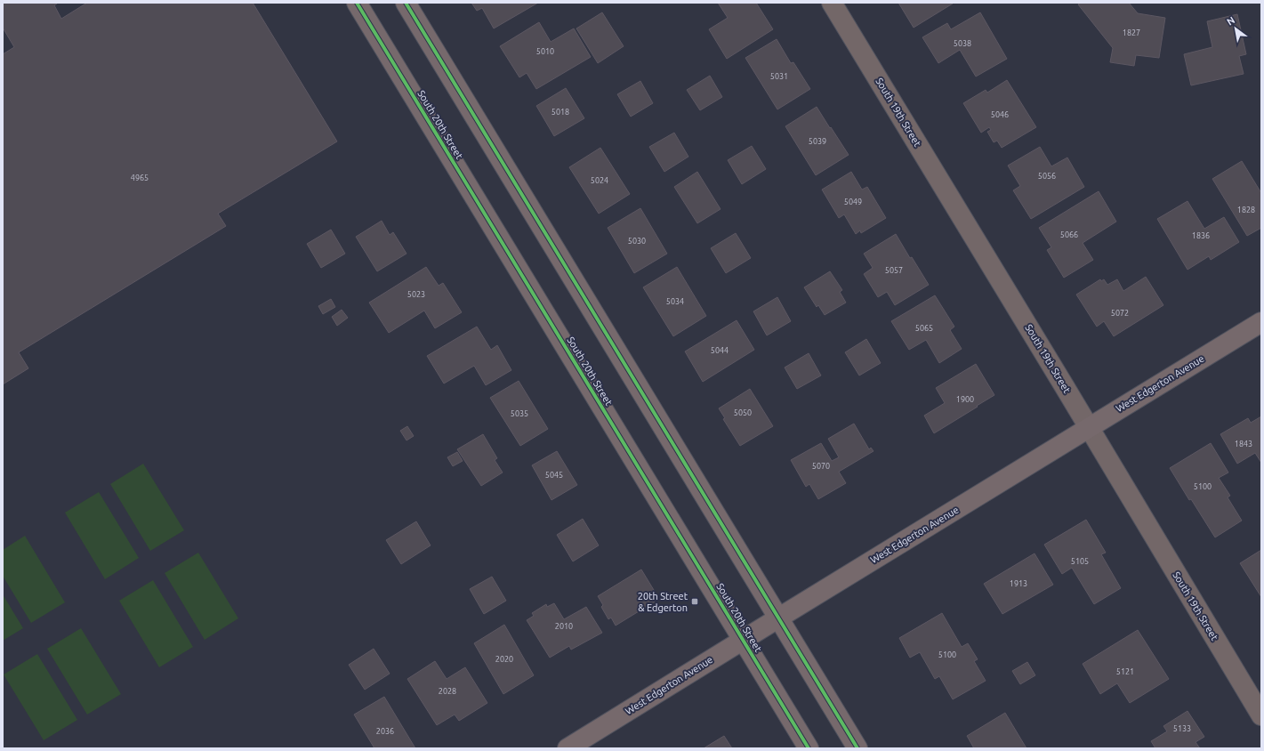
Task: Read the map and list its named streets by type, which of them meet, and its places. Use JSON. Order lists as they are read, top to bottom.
{
  "streets": {
    "street": ["South 19th Street", "South 20th Street", "West Edgerton Avenue"]
  },
  "crossings": [
    ["South 19th Street", "West Edgerton Avenue"],
    ["South 20th Street", "West Edgerton Avenue"]
  ],
  "places": {
    "transit": ["20th Street & Edgerton"]
  },
  "house_numbers": [
    "1827",
    "5038",
    "5010",
    "5031",
    "5018",
    "5046",
    "5039",
    "5056",
    "4965",
    "5024",
    "5049",
    "1828",
    "5066",
    "1836",
    "5030",
    "5057",
    "5023",
    "5034",
    "5072",
    "5065",
    "5044",
    "1900",
    "5050",
    "5035",
    "1843",
    "5070",
    "5045",
    "5100",
    "5105",
    "1913",
    "2010",
    "5100",
    "2020",
    "5121",
    "2028",
    "5133",
    "2036"
  ],
  "north": "top left"
}
